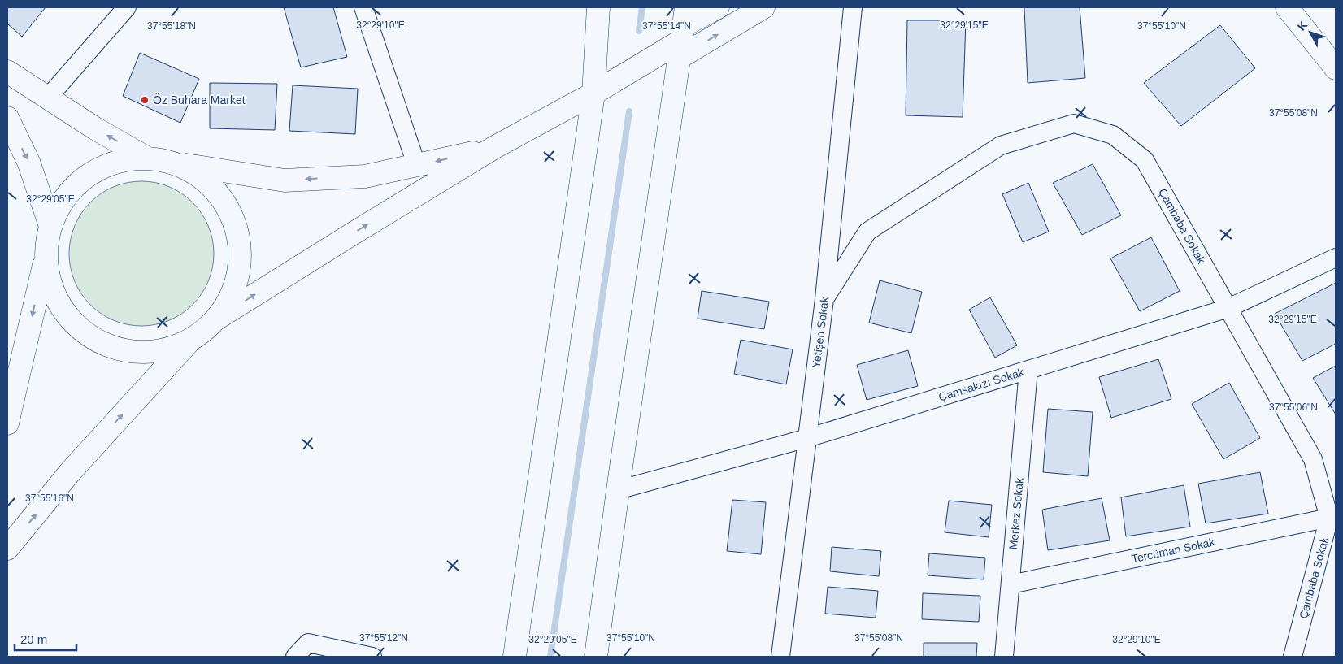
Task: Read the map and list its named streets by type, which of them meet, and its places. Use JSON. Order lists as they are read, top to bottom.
{
  "streets": {
    "street": [
      "Çambaba Sokak",
      "Yetişen Sokak",
      "Çamsakızı Sokak",
      "Merkez Sokak",
      "Tercüman Sokak"
    ]
  },
  "crossings": [
    ["Çambaba Sokak", "Yetişen Sokak"],
    ["Çambaba Sokak", "Çamsakızı Sokak"],
    ["Çambaba Sokak", "Tercüman Sokak"],
    ["Yetişen Sokak", "Çamsakızı Sokak"],
    ["Çamsakızı Sokak", "Merkez Sokak"],
    ["Merkez Sokak", "Tercüman Sokak"]
  ],
  "places": ["Öz Buhara Market"],
  "scale_bar": "20 m",
  "north": "top left",
  "coordinates": [
    "32°29'10\"E",
    "32°29'15\"E",
    "37°55'18\"N",
    "37°55'14\"N",
    "37°55'10\"N",
    "37°55'08\"N",
    "32°29'05\"E",
    "37°55'06\"N",
    "37°55'16\"N",
    "37°55'12\"N"
  ]
}
